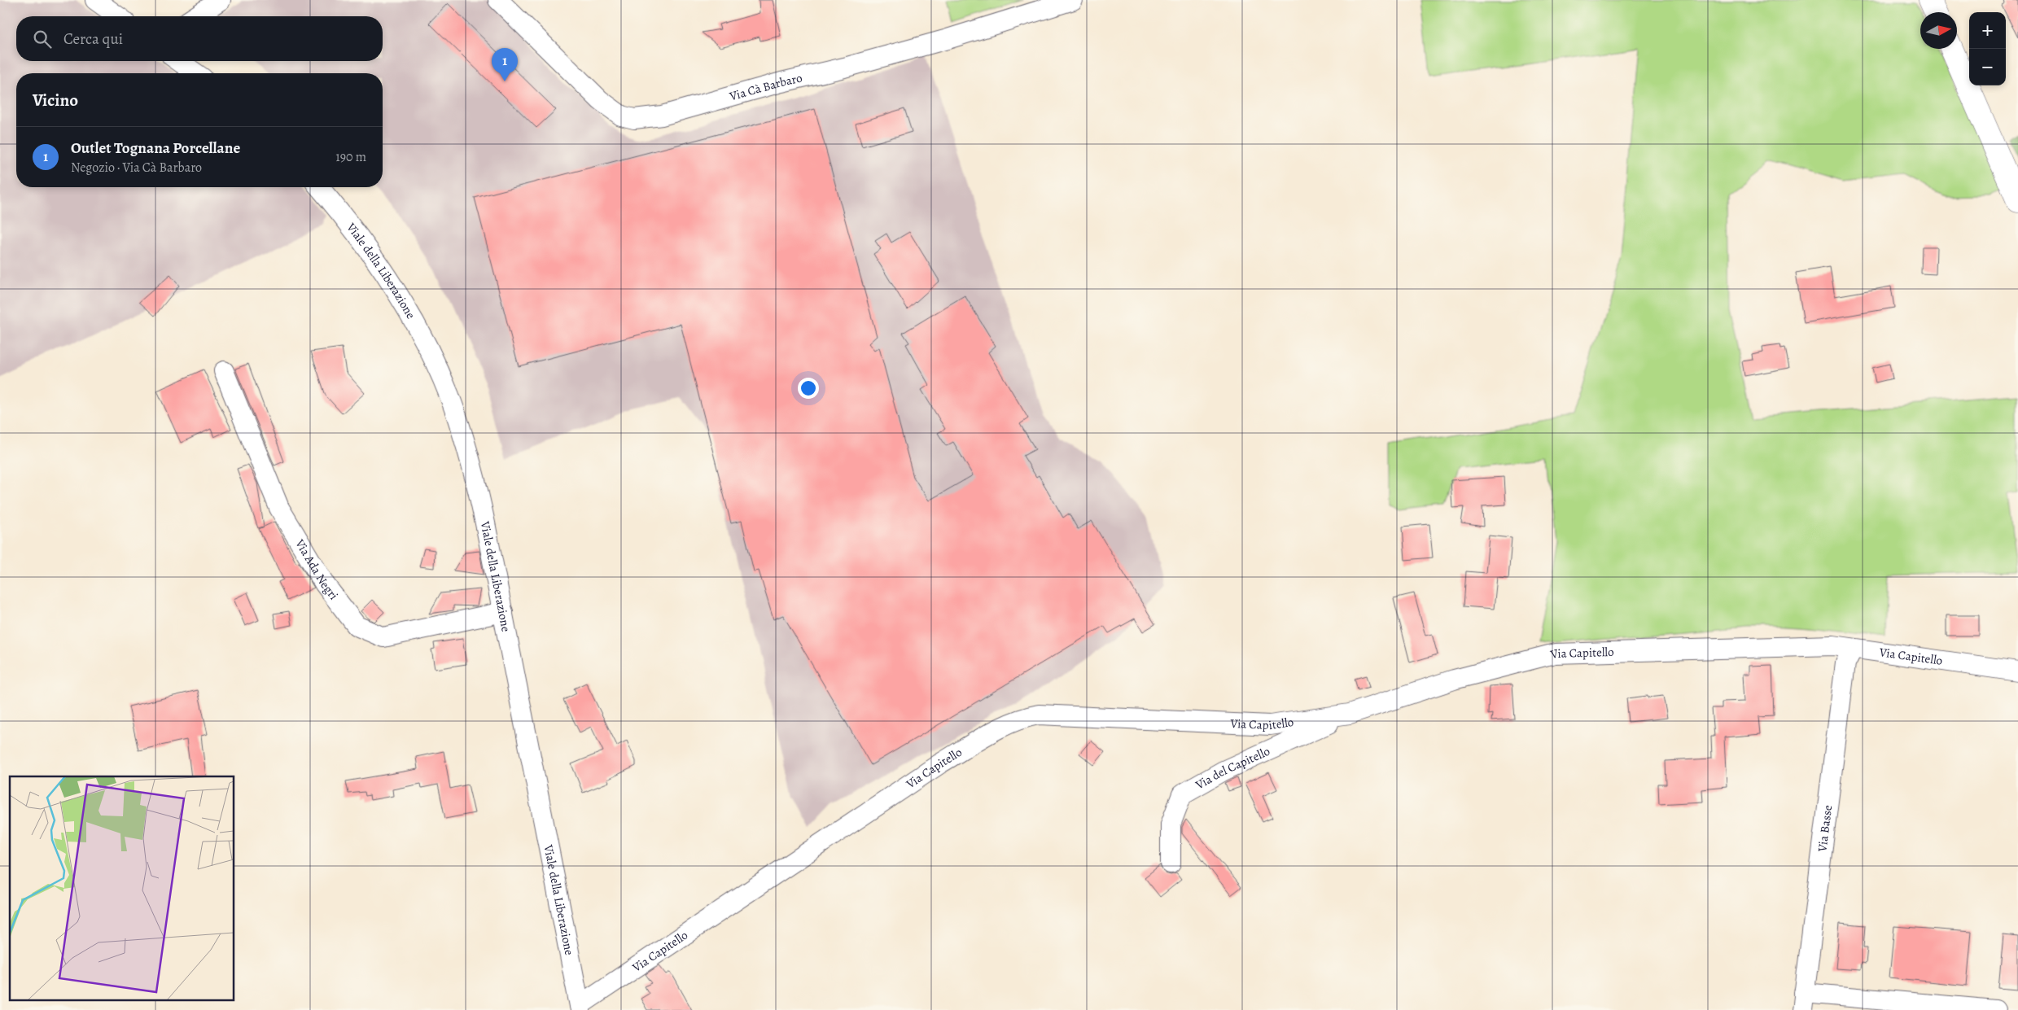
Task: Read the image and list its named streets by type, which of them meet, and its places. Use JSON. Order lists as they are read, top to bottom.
{
  "streets": {
    "street": [
      "Via Cà Barbaro",
      "Viale della Liberazione",
      "Via Ada Negri",
      "Via Capitello",
      "Via del Capitello",
      "Via Basse"
    ]
  },
  "crossings": [
    ["Viale della Liberazione", "Via Ada Negri"],
    ["Viale della Liberazione", "Via Capitello"],
    ["Via Capitello", "Via del Capitello"],
    ["Via Capitello", "Via Basse"]
  ],
  "north": "right",
  "page": {
    "map_buttons": ["+", "−"],
    "search": "Cerca qui",
    "pins": "1",
    "heading": "Vicino",
    "list": [
      {
        "mark": "1",
        "name": "Outlet Tognana Porcellane",
        "note": "Negozio · Via Cà Barbaro",
        "value": "190 m"
      }
    ]
  }
}
